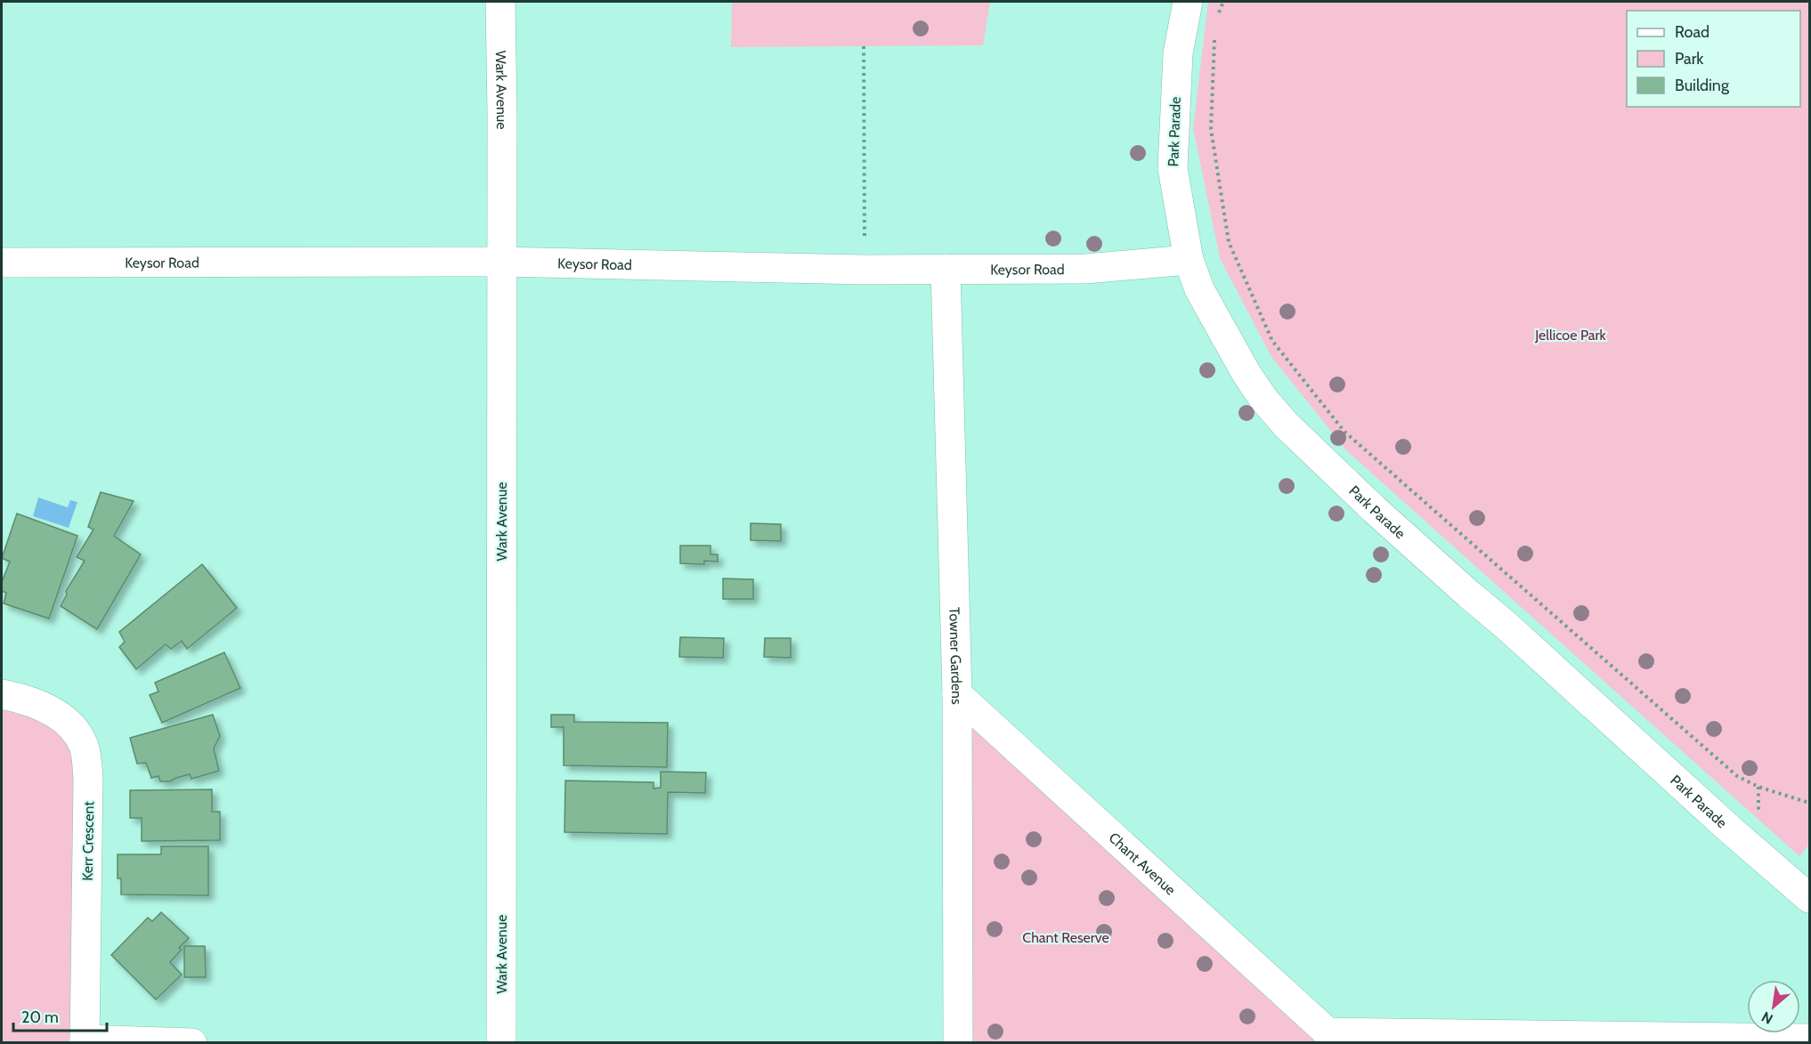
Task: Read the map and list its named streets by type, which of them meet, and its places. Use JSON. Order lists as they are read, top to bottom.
{
  "streets": {
    "street": [
      "Wark Avenue",
      "Park Parade",
      "Keysor Road",
      "Towner Gardens",
      "Kerr Crescent",
      "Chant Avenue"
    ]
  },
  "crossings": [
    ["Wark Avenue", "Keysor Road"],
    ["Park Parade", "Keysor Road"],
    ["Keysor Road", "Towner Gardens"],
    ["Towner Gardens", "Chant Avenue"]
  ],
  "parks": ["Jellicoe Park", "Chant Reserve"],
  "legend": ["Road", "Park", "Building"],
  "scale_bar": "20 m",
  "north": "bottom left"
}
